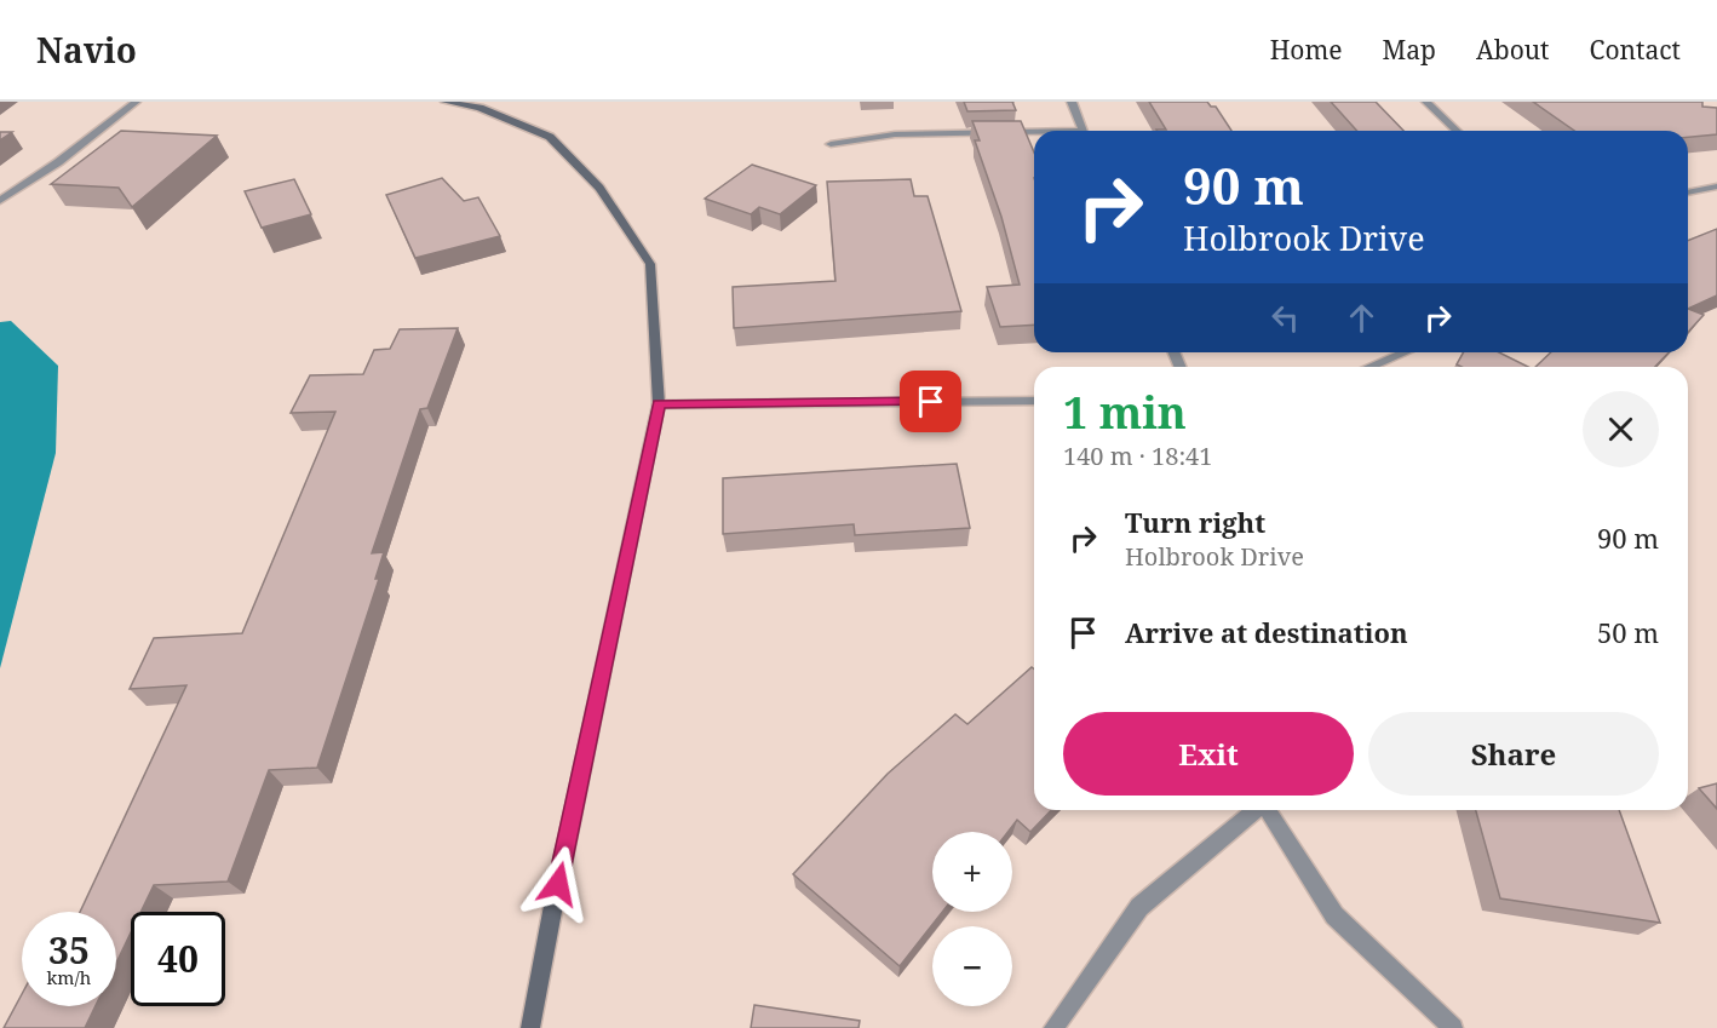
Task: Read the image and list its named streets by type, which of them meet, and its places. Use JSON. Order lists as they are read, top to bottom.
{
  "page": {
    "header": "Navio",
    "nav": [
      "Home",
      "Map",
      "About",
      "Contact"
    ],
    "turn": ["90 m", "Holbrook Drive"],
    "heading": ["1 min", "140 m · 18:41"],
    "list": [
      {
        "name": "Turn right",
        "note": "Holbrook Drive",
        "value": "90 m"
      },
      {
        "name": "Arrive at destination",
        "value": "50 m"
      }
    ],
    "buttons": ["Exit", "Share"],
    "map_buttons": ["+", "−"],
    "speed": "35 km/h",
    "limit": "40"
  }
}
